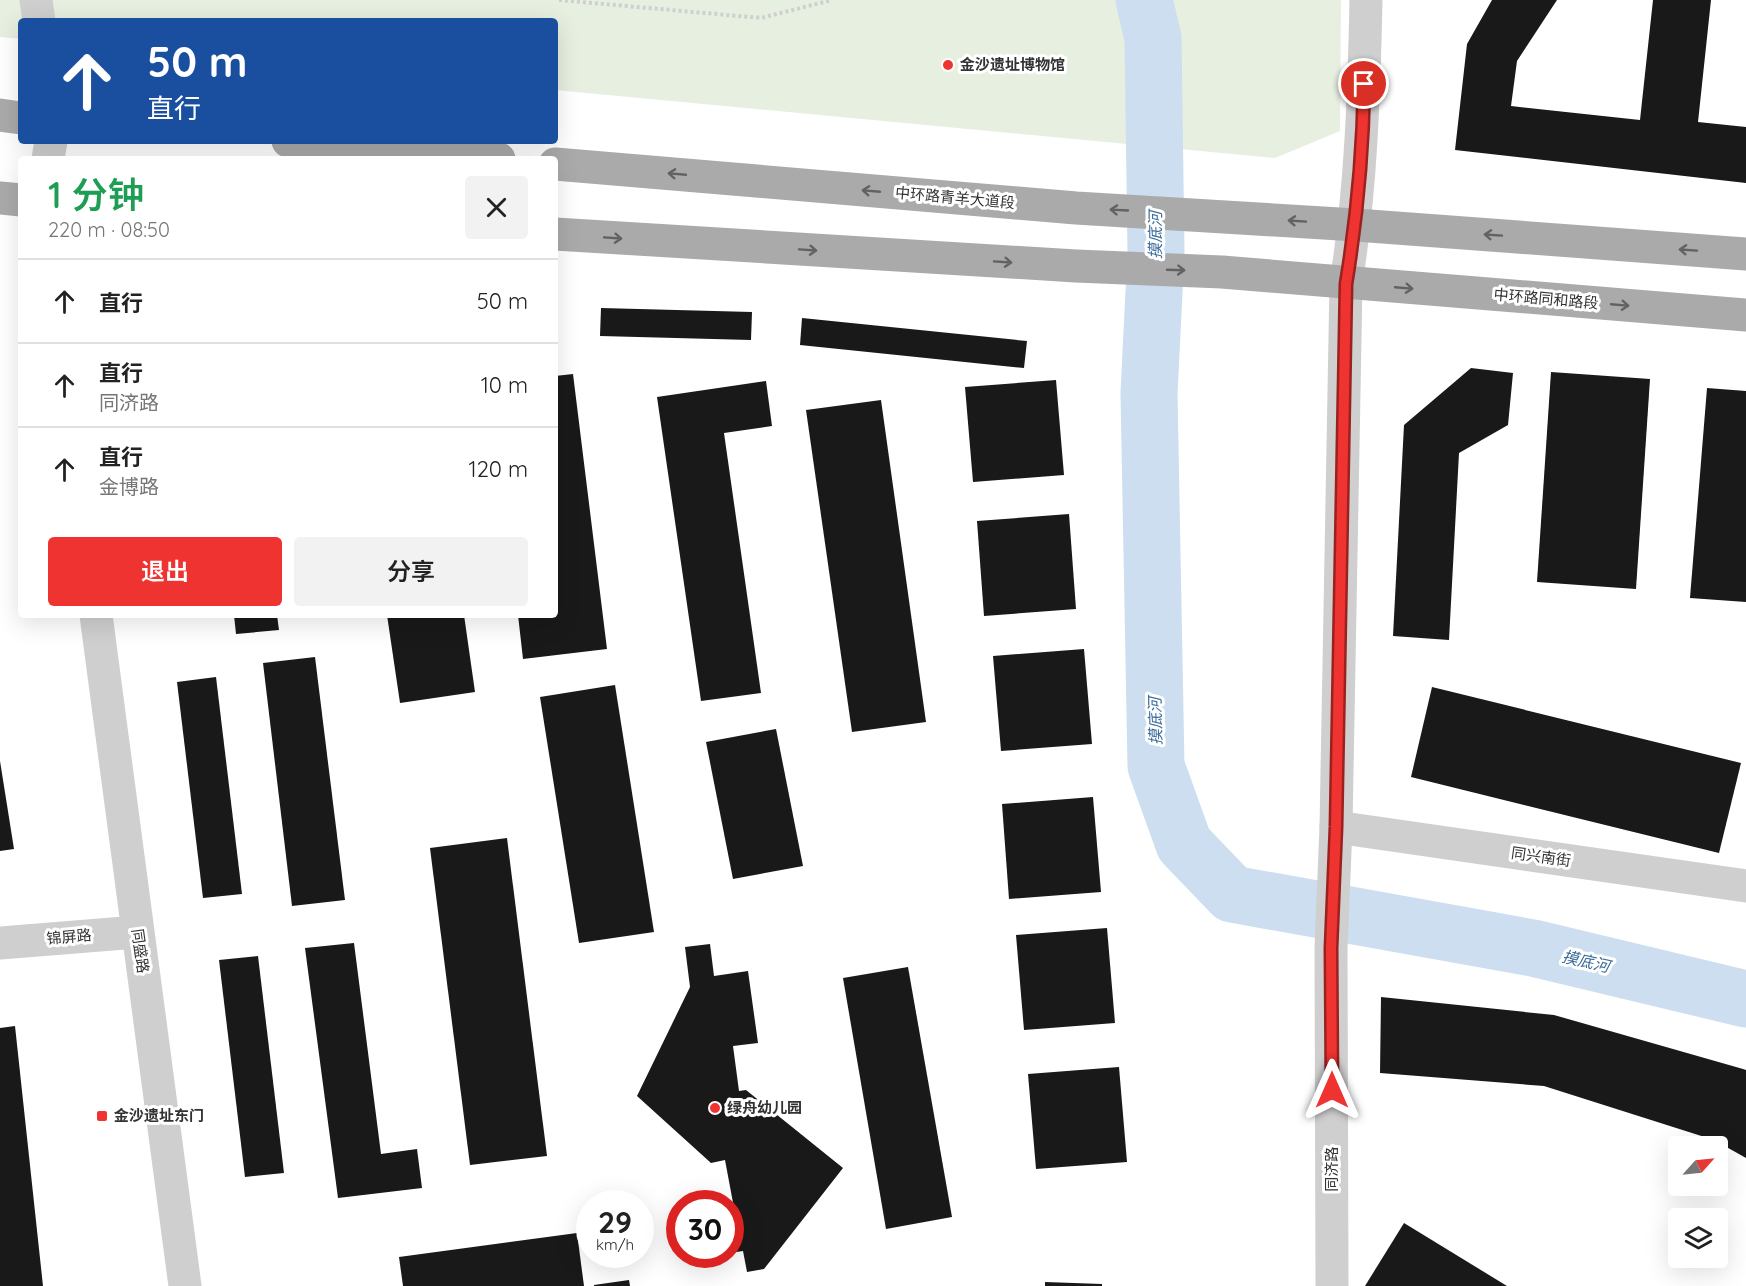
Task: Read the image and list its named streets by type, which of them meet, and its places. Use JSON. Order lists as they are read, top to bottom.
{
  "streets": {
    "main road": ["中环路青羊大道段", "中环路同和路段"],
    "street": [
      "同兴南街",
      "锦屏路",
      "同盛路",
      "同济路"
    ]
  },
  "crossings": [
    ["同兴南街", "同济路"],
    ["锦屏路", "同盛路"]
  ],
  "water": ["摸底河"],
  "places": {
    "other": ["金沙遗址博物馆", "绿舟幼儿园"],
    "transit": ["金沙遗址东门"]
  },
  "north": "top right",
  "page": {
    "turn": ["50 m", "直行"],
    "heading": ["1 分钟", "220 m · 08:50"],
    "list": [
      {
        "name": "直行",
        "value": "50 m"
      },
      {
        "name": "直行",
        "note": "同济路",
        "value": "10 m"
      },
      {
        "name": "直行",
        "note": "金博路",
        "value": "120 m"
      }
    ],
    "buttons": ["退出", "分享"],
    "speed": "29 km/h",
    "limit": "30"
  }
}
